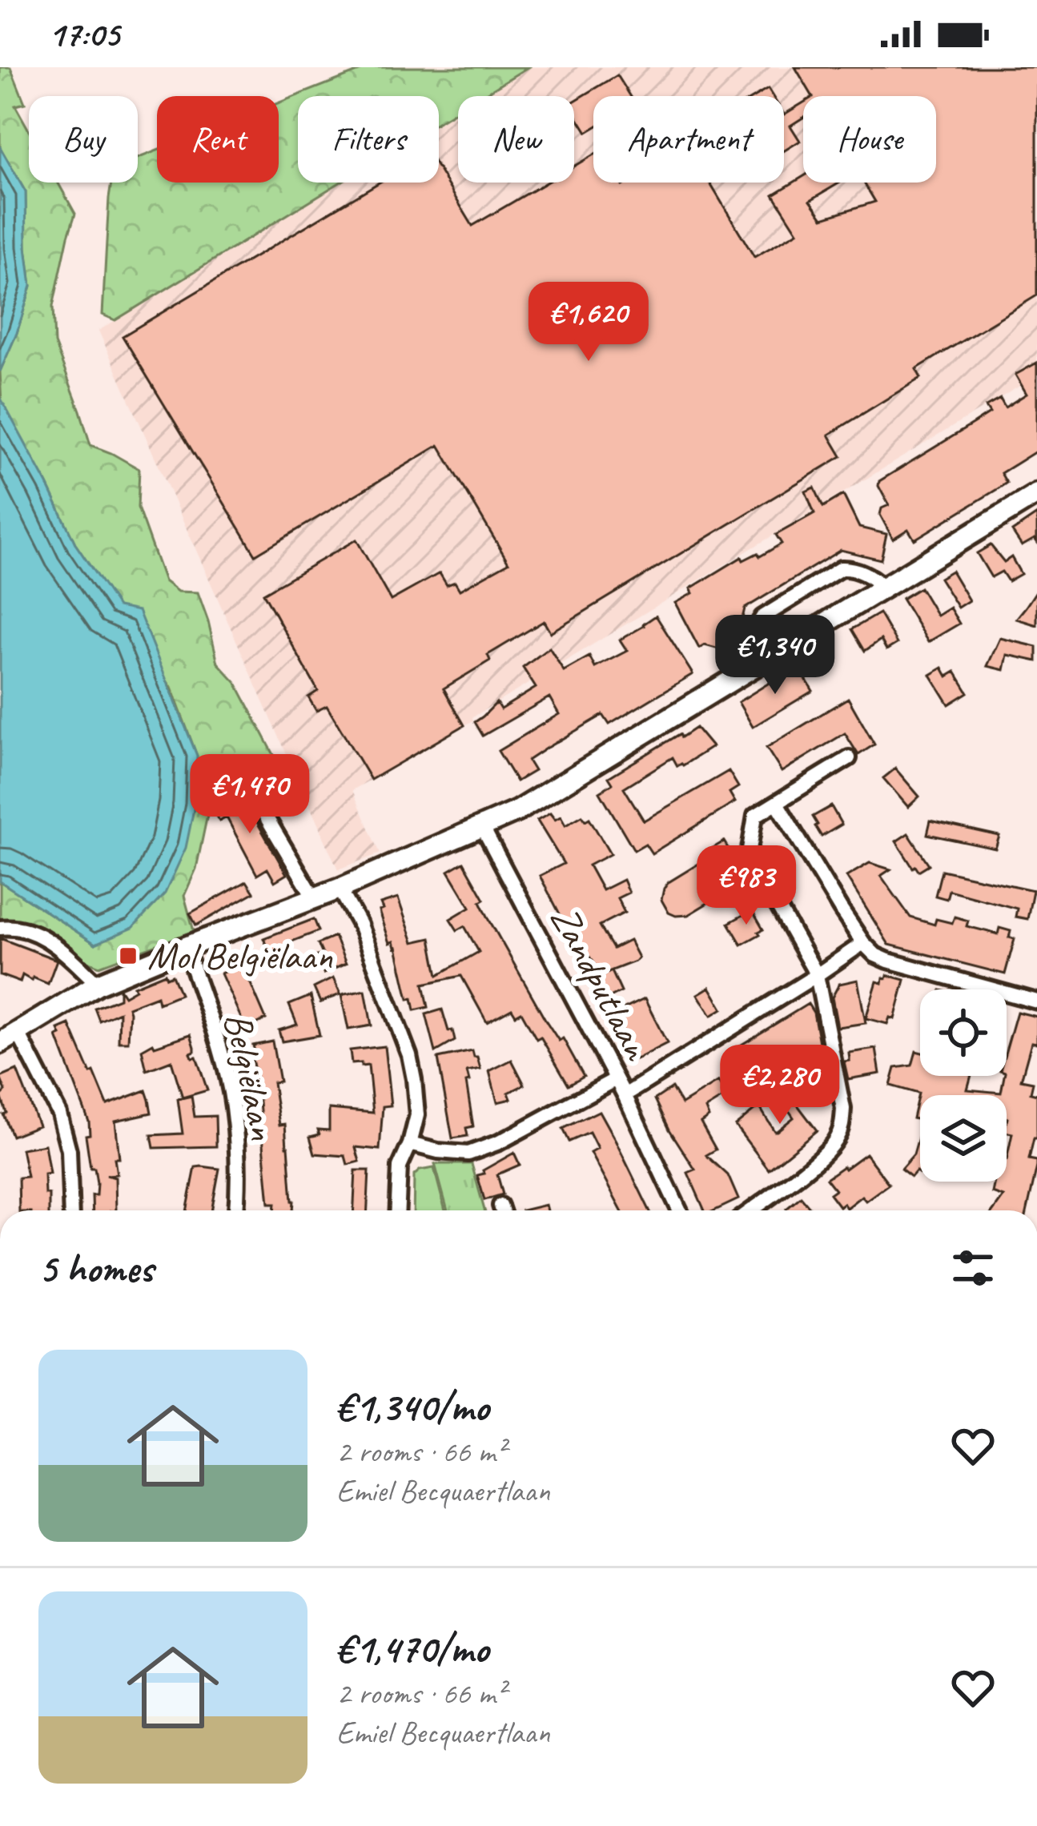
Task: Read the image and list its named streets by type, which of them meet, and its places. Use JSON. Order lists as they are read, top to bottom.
{
  "streets": {
    "street": ["Zandputlaan", "Belgiëlaan"]
  },
  "places": {
    "transit": ["Mol Belgiëlaan"]
  },
  "page": {
    "status": "17:05",
    "chip": [
      "Buy",
      "Rent",
      "Filters",
      "New",
      "Apartment",
      "House"
    ],
    "price": [
      "€1,620",
      "€1,340",
      "€1,470",
      "€983",
      "€2,280"
    ],
    "heading": "5 homes",
    "list": [
      {
        "name": "€1,340/mo",
        "note": "2 rooms · 66 m² · Emiel Becquaertlaan"
      },
      {
        "name": "€1,470/mo",
        "note": "2 rooms · 66 m² · Emiel Becquaertlaan"
      }
    ]
  }
}
